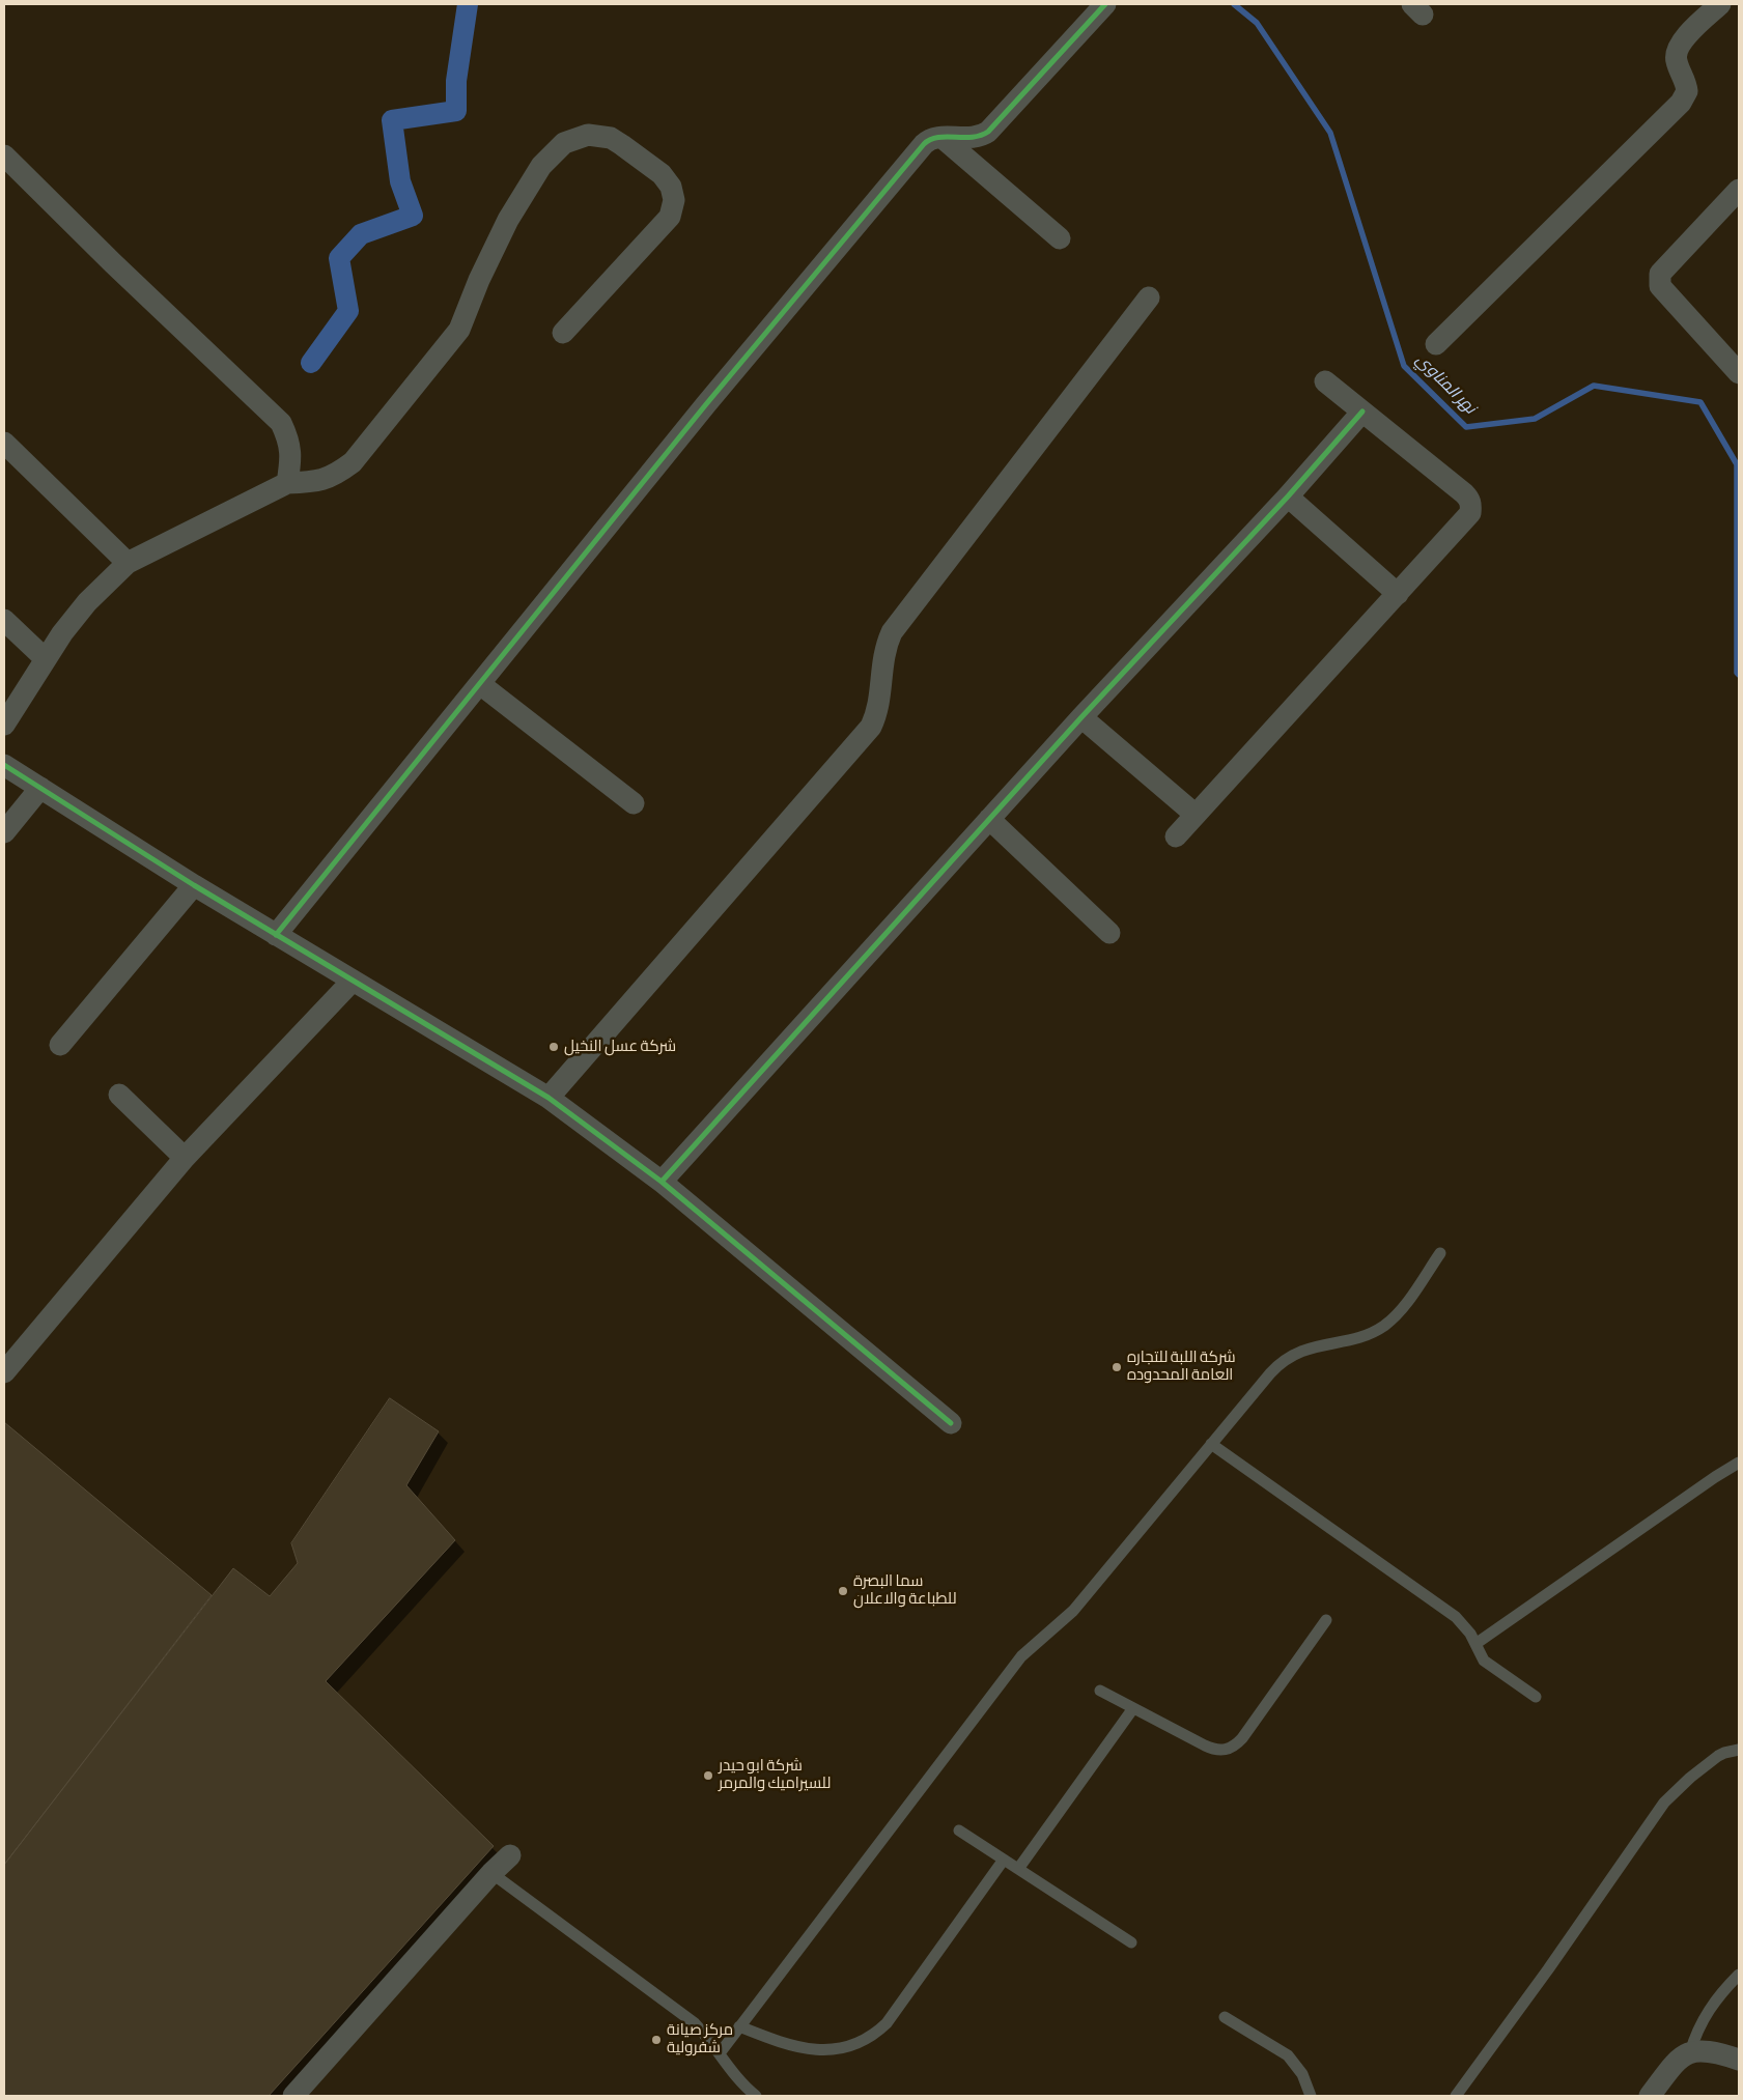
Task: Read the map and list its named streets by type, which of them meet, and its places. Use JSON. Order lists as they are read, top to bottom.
{
  "water": ["نهر المناوي"],
  "places": [
    "شركة عسل النخيل",
    "شركة اللبة للتجاره العامة المحدوده",
    "سما البصرة للطباعة والاعلان",
    "شركة ابو حيدر للسيراميك والمرمر",
    "مركز صيانة شفرولية"
  ]
}
